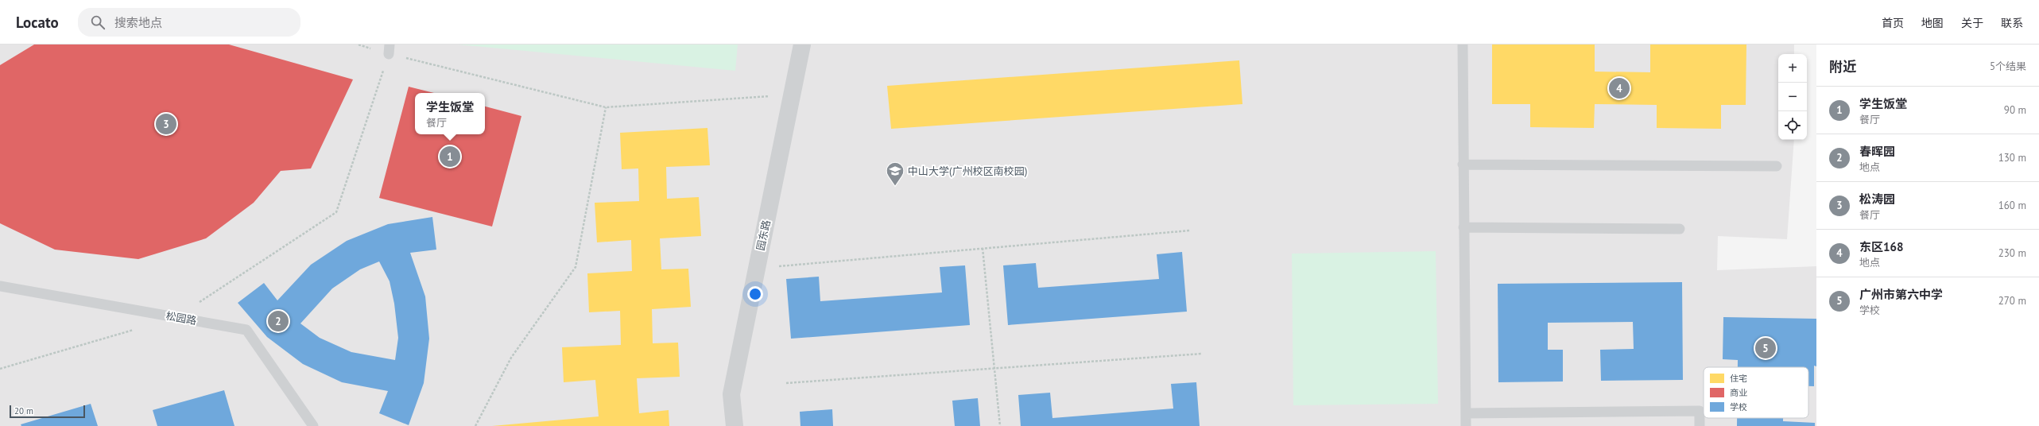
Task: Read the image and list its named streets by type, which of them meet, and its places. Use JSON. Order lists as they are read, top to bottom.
{
  "streets": {
    "street": ["园东路"],
    "lane": ["松园路"]
  },
  "places": {
    "school or university": ["中山大学(广州校区南校园)"]
  },
  "legend": ["住宅", "商业", "学校"],
  "scale_bar": "20 m",
  "page": {
    "header": "Locato",
    "search": "搜索地点",
    "nav": [
      "首页",
      "地图",
      "关于",
      "联系"
    ],
    "heading": ["附近", "5个结果"],
    "map_buttons": ["+", "−"],
    "pins": [
      "4",
      "3",
      "1",
      "2",
      "5"
    ],
    "list": [
      {
        "mark": "1",
        "name": "学生饭堂",
        "note": "餐厅",
        "value": "90 m"
      },
      {
        "mark": "2",
        "name": "春晖园",
        "note": "地点",
        "value": "130 m"
      },
      {
        "mark": "3",
        "name": "松涛园",
        "note": "餐厅",
        "value": "160 m"
      },
      {
        "mark": "4",
        "name": "东区168",
        "note": "地点",
        "value": "230 m"
      },
      {
        "mark": "5",
        "name": "广州市第六中学",
        "note": "学校",
        "value": "270 m"
      }
    ],
    "popup": ["学生饭堂", "餐厅"],
    "scale": "20 m"
  }
}
